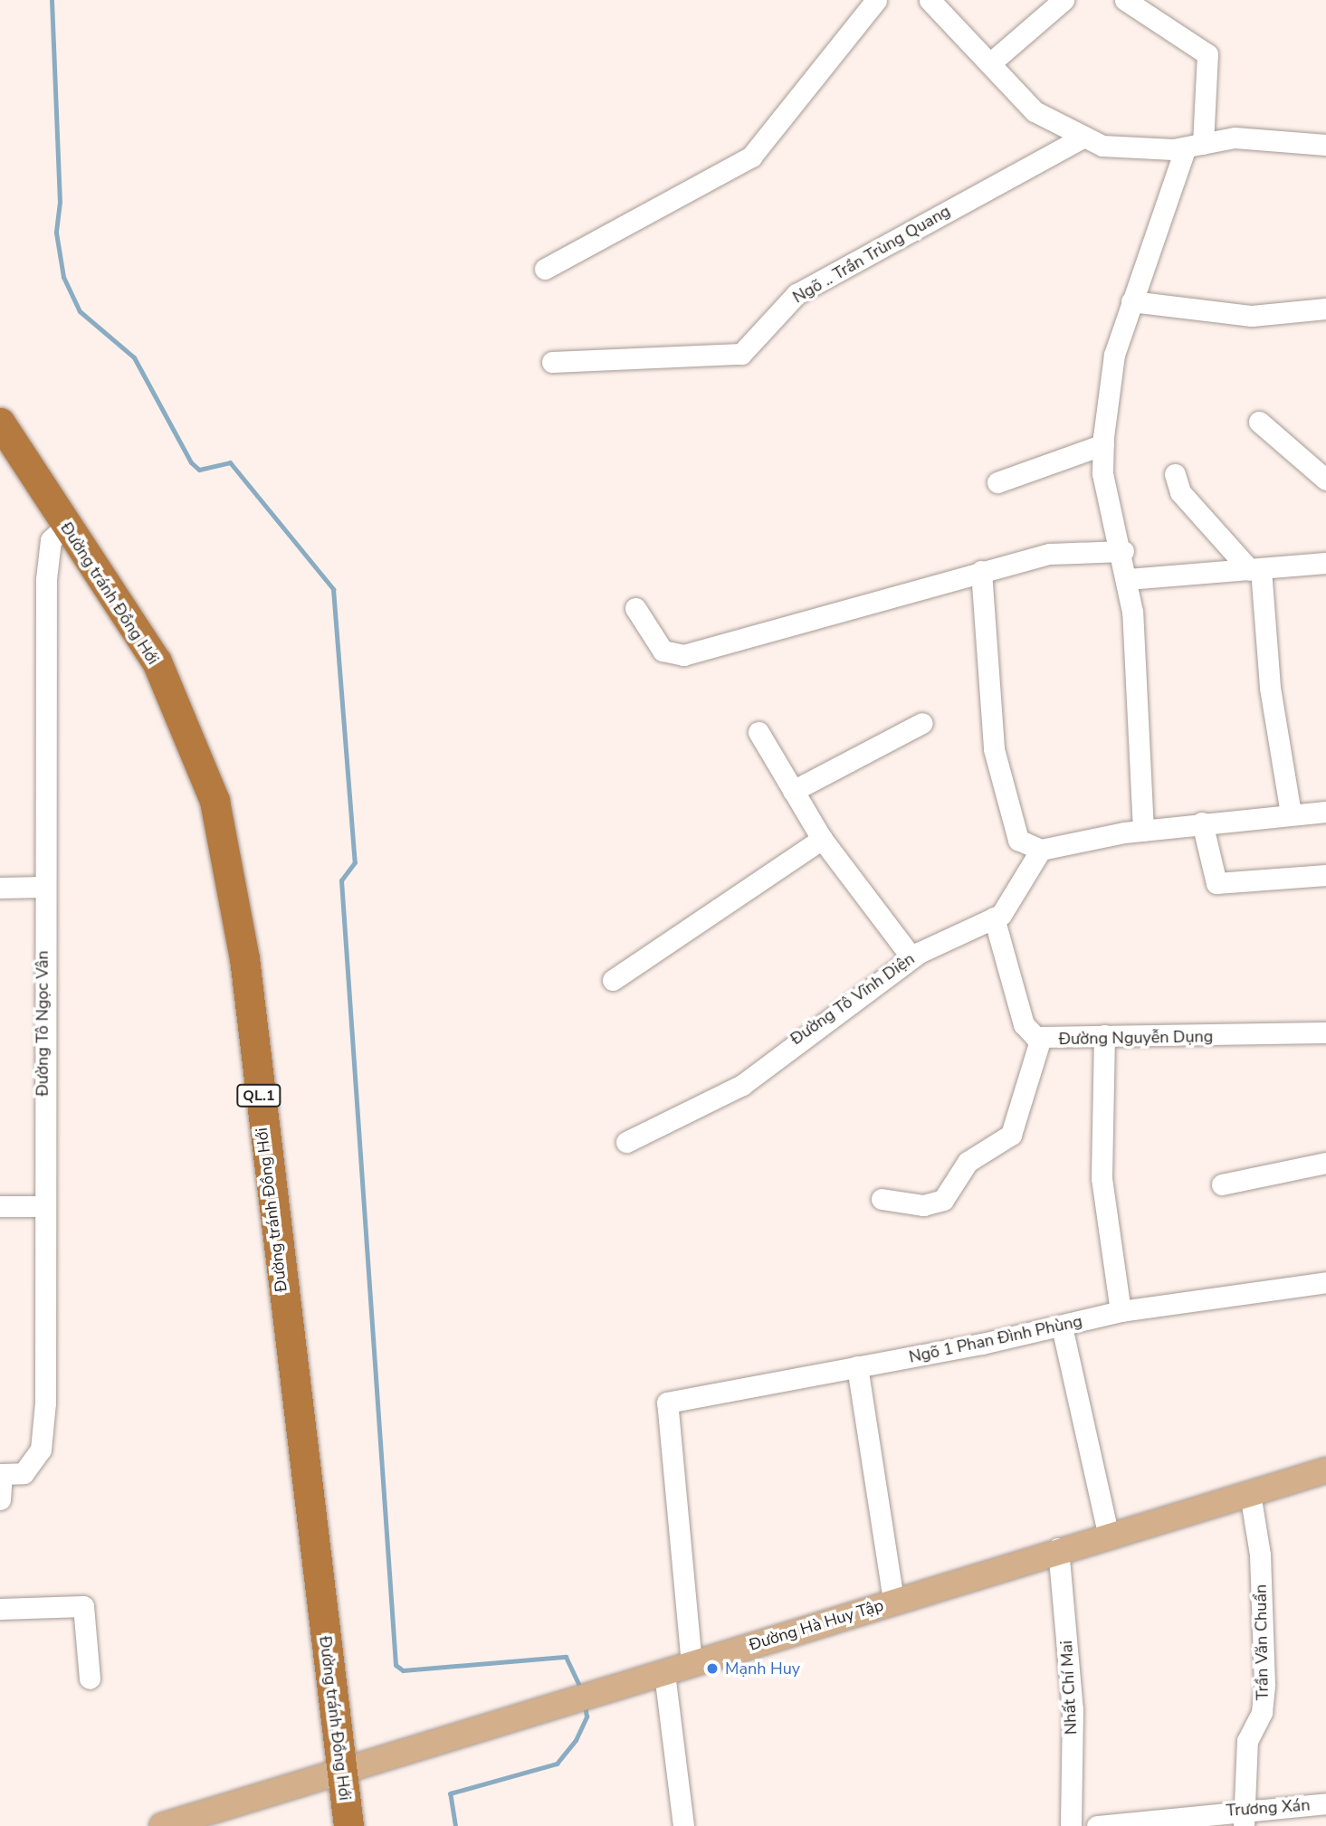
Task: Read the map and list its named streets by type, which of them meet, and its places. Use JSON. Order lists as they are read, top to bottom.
{
  "streets": {
    "highway": ["Đường tránh Đồng Hới", "QL.1"],
    "main road": ["Đường Hà Huy Tập"],
    "street": [
      "Ngõ .. Trần Trùng Quang",
      "Đường Tô Vĩnh Diện",
      "Đường Tô Ngọc Vân",
      "Đường Nguyễn Dụng",
      "Ngõ 1 Phan Đình Phùng",
      "Trần Văn Chuẩn",
      "Nhất Chí Mai",
      "Trương Xán"
    ]
  },
  "crossings": [
    ["Đường tránh Đồng Hới", "Đường Tô Ngọc Vân"],
    ["Đường tránh Đồng Hới", "Đường Hà Huy Tập"],
    ["Đường Tô Vĩnh Diện", "Đường Nguyễn Dụng"],
    ["Ngõ 1 Phan Đình Phùng", "Đường Hà Huy Tập"],
    ["Đường Hà Huy Tập", "Trần Văn Chuẩn"],
    ["Đường Hà Huy Tập", "Nhất Chí Mai"],
    ["Trần Văn Chuẩn", "Trương Xán"]
  ],
  "places": ["Mạnh Huy"]
}
